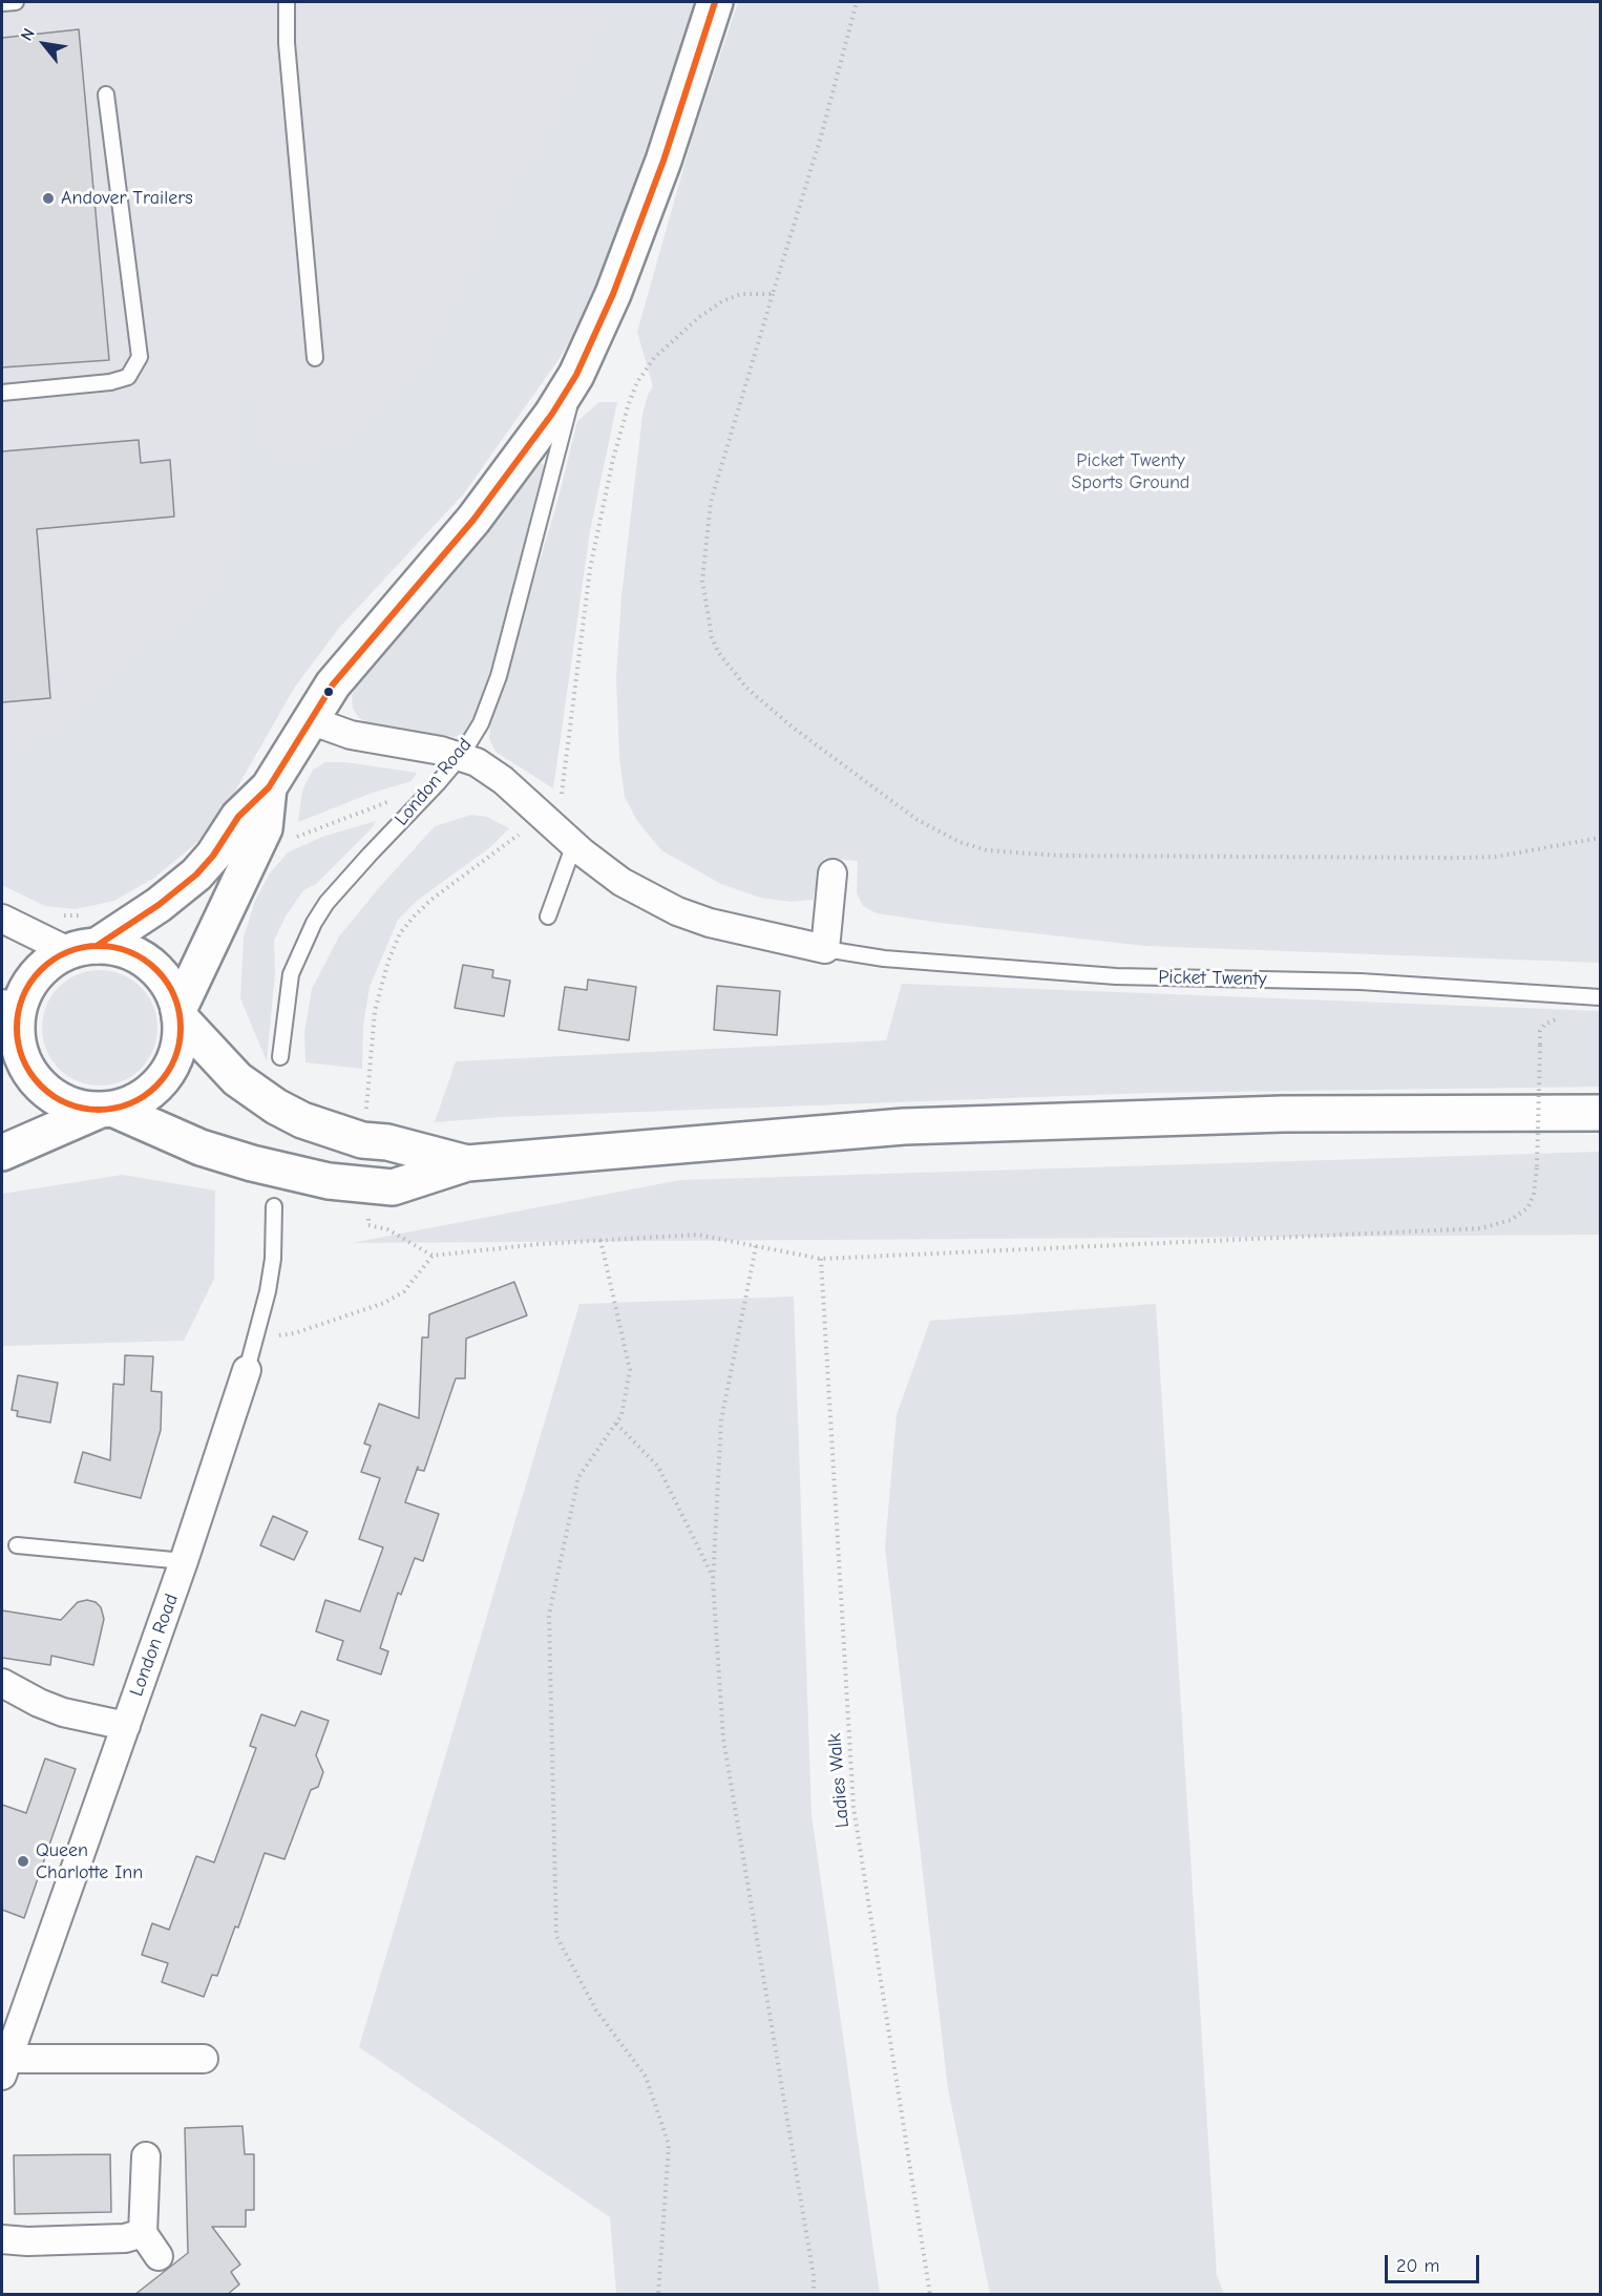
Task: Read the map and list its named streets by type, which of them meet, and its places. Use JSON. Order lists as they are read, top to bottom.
{
  "streets": {
    "main road": ["London Road"],
    "street": ["Picket Twenty"],
    "path": ["Ladies Walk"]
  },
  "crossings": [
    ["London Road", "Picket Twenty"]
  ],
  "parks": ["Picket Twenty Sports Ground"],
  "places": ["Andover Trailers", "Queen Charlotte Inn"],
  "scale_bar": "20 m",
  "north": "top left"
}
